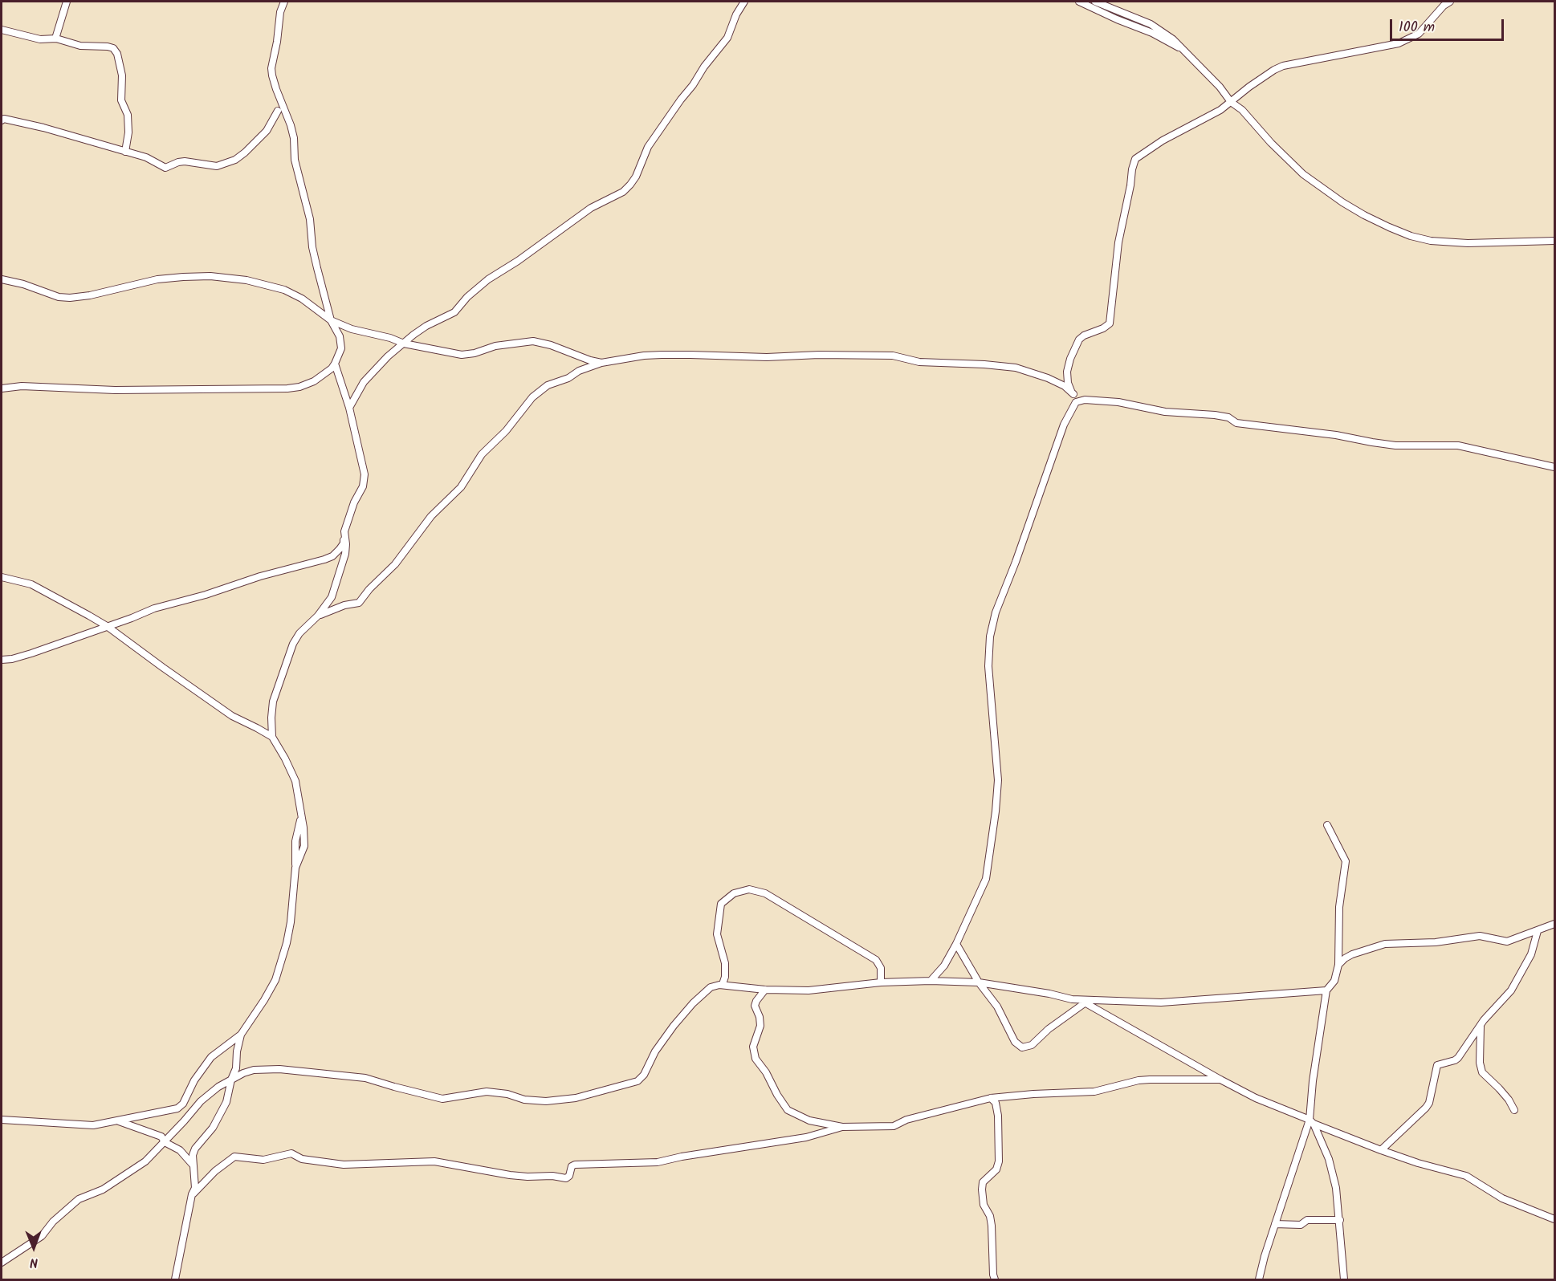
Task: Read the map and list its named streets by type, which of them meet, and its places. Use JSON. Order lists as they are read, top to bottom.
{
  "scale_bar": "100 m",
  "north": "bottom"
}
